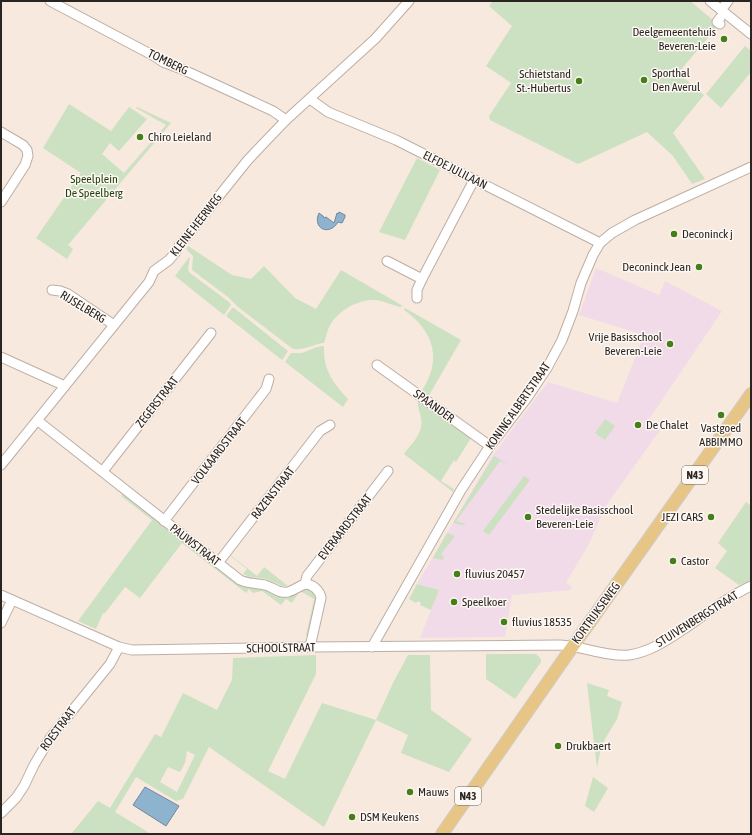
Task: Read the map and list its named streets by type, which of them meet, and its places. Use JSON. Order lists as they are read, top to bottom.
{
  "streets": {
    "main road": ["N43", "KORTRIJKSEWEG"],
    "street": [
      "TOMBERG",
      "ELFDE JULILAAN",
      "KLEINE HEERWEG",
      "RIJSELBERG",
      "ZEGERSTRAAT",
      "SPAANDER",
      "KONING ALBERTSTRAAT",
      "VOLKAARDSTRAAT",
      "RAZENSTRAAT",
      "EVERAARDSTRAAT",
      "PAUWSTRAAT",
      "STUIVENBERGSTRAAT",
      "SCHOOLSTRAAT",
      "ROESTRAAT"
    ]
  },
  "crossings": [
    ["TOMBERG", "KLEINE HEERWEG"],
    ["ELFDE JULILAAN", "KLEINE HEERWEG"],
    ["ELFDE JULILAAN", "KONING ALBERTSTRAAT"],
    ["KLEINE HEERWEG", "RIJSELBERG"],
    ["KLEINE HEERWEG", "PAUWSTRAAT"],
    ["ZEGERSTRAAT", "PAUWSTRAAT"],
    ["SPAANDER", "KONING ALBERTSTRAAT"],
    ["KONING ALBERTSTRAAT", "SCHOOLSTRAAT"],
    ["VOLKAARDSTRAAT", "PAUWSTRAAT"],
    ["RAZENSTRAAT", "PAUWSTRAAT"],
    ["EVERAARDSTRAAT", "PAUWSTRAAT"],
    ["KORTRIJKSEWEG", "STUIVENBERGSTRAAT"],
    ["KORTRIJKSEWEG", "SCHOOLSTRAAT"],
    ["STUIVENBERGSTRAAT", "SCHOOLSTRAAT"],
    ["SCHOOLSTRAAT", "ROESTRAAT"]
  ],
  "parks": ["Speelplein De Speelberg"],
  "places": [
    "Deelgemeentehuis Beveren-Leie",
    "Sporthal Den Averul",
    "Schietstand St.-Hubertus",
    "Chiro Leieland",
    "Deconinck j",
    "Deconinck Jean",
    "Vrije Basisschool Beveren-Leie",
    "Vastgoed ABBIMMO",
    "De Chalet",
    "Stedelijke Basisschool Beveren-Leie",
    "JEZI CARS",
    "Castor",
    "fluvius 20457",
    "Speelkoer",
    "fluvius 18535",
    "Drukbaert",
    "Mauws",
    "DSM Keukens"
  ]
}
